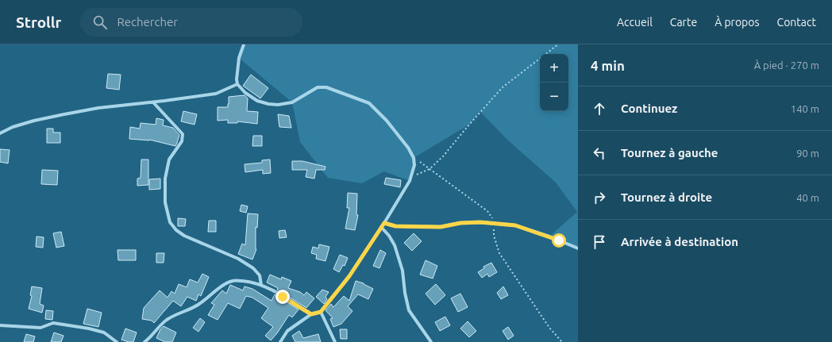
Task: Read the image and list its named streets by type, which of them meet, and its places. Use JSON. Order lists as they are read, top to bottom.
{
  "page": {
    "header": "Strollr",
    "search": "Rechercher",
    "nav": [
      "Accueil",
      "Carte",
      "À propos",
      "Contact"
    ],
    "heading": ["4 min", "À pied · 270 m"],
    "map_buttons": ["+", "−"],
    "list": [
      ["Continuez", "140 m"],
      ["Tournez à gauche", "90 m"],
      ["Tournez à droite", "40 m"],
      "Arrivée à destination"
    ]
  }
}
